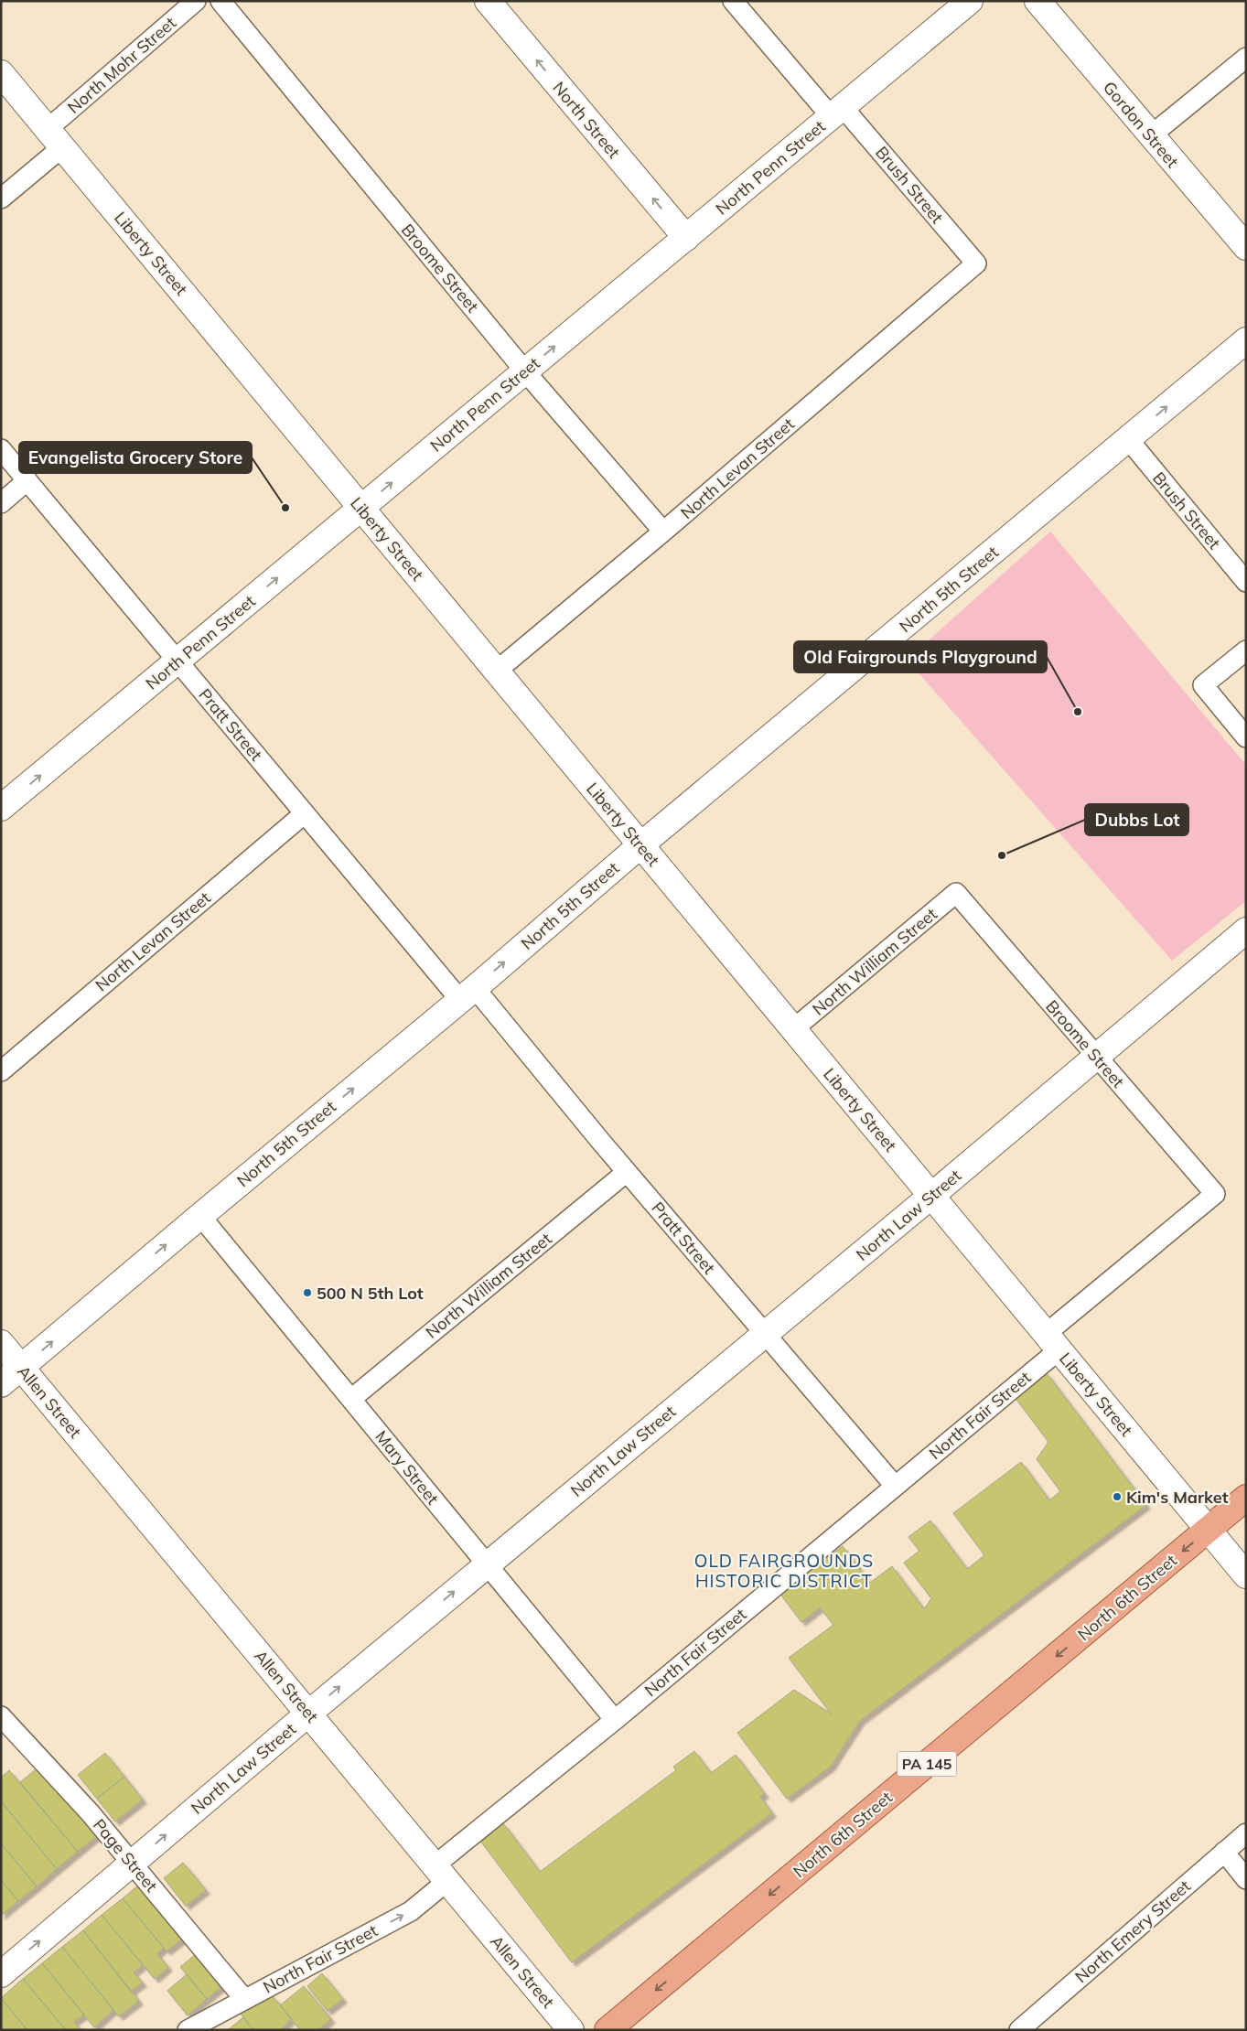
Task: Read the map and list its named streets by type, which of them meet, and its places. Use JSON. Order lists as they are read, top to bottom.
{
  "streets": {
    "main road": ["North 6th Street", "PA 145"],
    "street": [
      "North Street",
      "Gordon Street",
      "North Penn Street",
      "Liberty Street",
      "North 5th Street",
      "North Law Street",
      "Allen Street"
    ],
    "lane": [
      "North Mohr Street",
      "Brush Street",
      "Broome Street",
      "North Levan Street",
      "Pratt Street",
      "North William Street",
      "North Fair Street",
      "Mary Street",
      "Page Street",
      "North Emery Street"
    ]
  },
  "crossings": [
    ["North Mohr Street", "Liberty Street"],
    ["North Street", "North Penn Street"],
    ["North Penn Street", "Brush Street"],
    ["North Penn Street", "Liberty Street"],
    ["North Penn Street", "Broome Street"],
    ["North Penn Street", "Pratt Street"],
    ["Brush Street", "North Levan Street"],
    ["Brush Street", "North 5th Street"],
    ["Liberty Street", "North Levan Street"],
    ["Liberty Street", "North 5th Street"],
    ["Liberty Street", "North William Street"],
    ["Liberty Street", "North Law Street"],
    ["Liberty Street", "North Fair Street"],
    ["Liberty Street", "North 6th Street"],
    ["Broome Street", "North Levan Street"],
    ["Broome Street", "North William Street"],
    ["Broome Street", "North Law Street"],
    ["Broome Street", "North Fair Street"],
    ["North Levan Street", "Pratt Street"],
    ["North 5th Street", "Pratt Street"],
    ["North 5th Street", "Allen Street"],
    ["North 5th Street", "Mary Street"],
    ["Pratt Street", "North William Street"],
    ["Pratt Street", "North Law Street"],
    ["Pratt Street", "North Fair Street"],
    ["North William Street", "Mary Street"],
    ["North Law Street", "Allen Street"],
    ["North Law Street", "Mary Street"],
    ["North Law Street", "Page Street"],
    ["Allen Street", "North Fair Street"],
    ["North Fair Street", "Mary Street"],
    ["North Fair Street", "Page Street"]
  ],
  "one_way": [
    "North Street",
    "North Penn Street",
    "North 5th Street",
    "North Law Street",
    "North 6th Street"
  ],
  "districts": ["OLD FAIRGROUNDS HISTORIC DISTRICT"],
  "places": [
    "Evangelista Grocery Store",
    "Old Fairgrounds Playground",
    "Dubbs Lot",
    "500 N 5th Lot",
    "Kim's Market"
  ]
}
